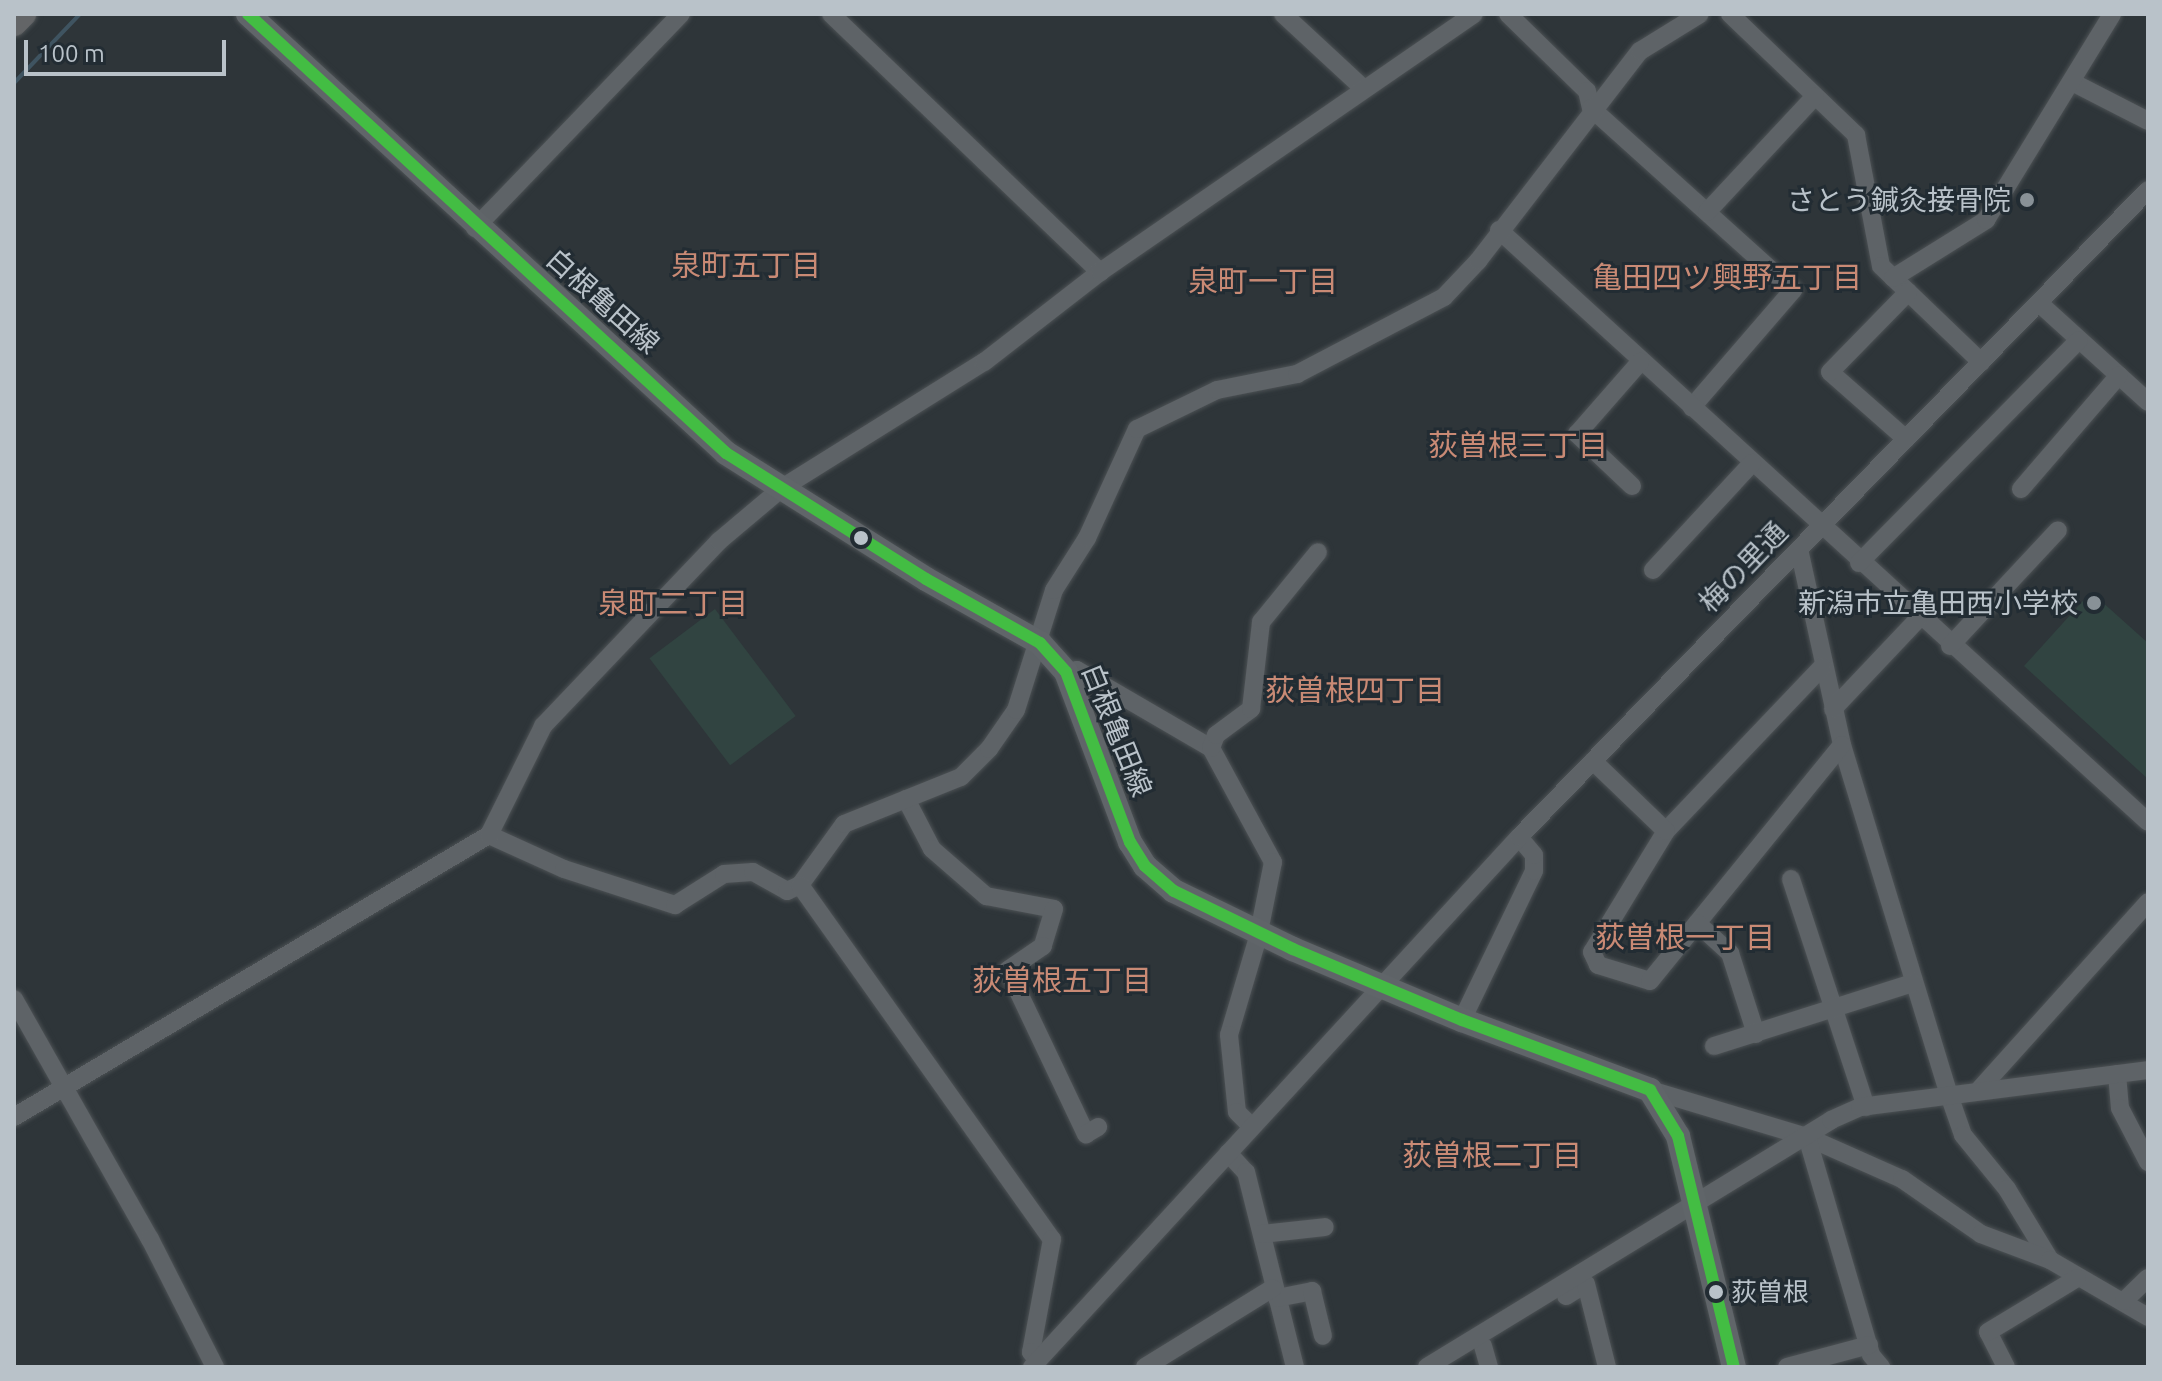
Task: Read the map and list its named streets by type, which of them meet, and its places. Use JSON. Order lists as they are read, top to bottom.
{
  "streets": {
    "main road": ["白根亀田線"],
    "street": ["梅の里通"]
  },
  "crossings": [
    ["白根亀田線", "梅の里通"]
  ],
  "districts": [
    "泉町五丁目",
    "亀田四ツ興野五丁目",
    "泉町一丁目",
    "荻曽根三丁目",
    "泉町二丁目",
    "荻曽根四丁目",
    "荻曽根一丁目",
    "荻曽根五丁目",
    "荻曽根二丁目"
  ],
  "places": ["さとう鍼灸接骨院", "新潟市立亀田西小学校", "荻曽根"],
  "scale_bar": "100 m"
}
